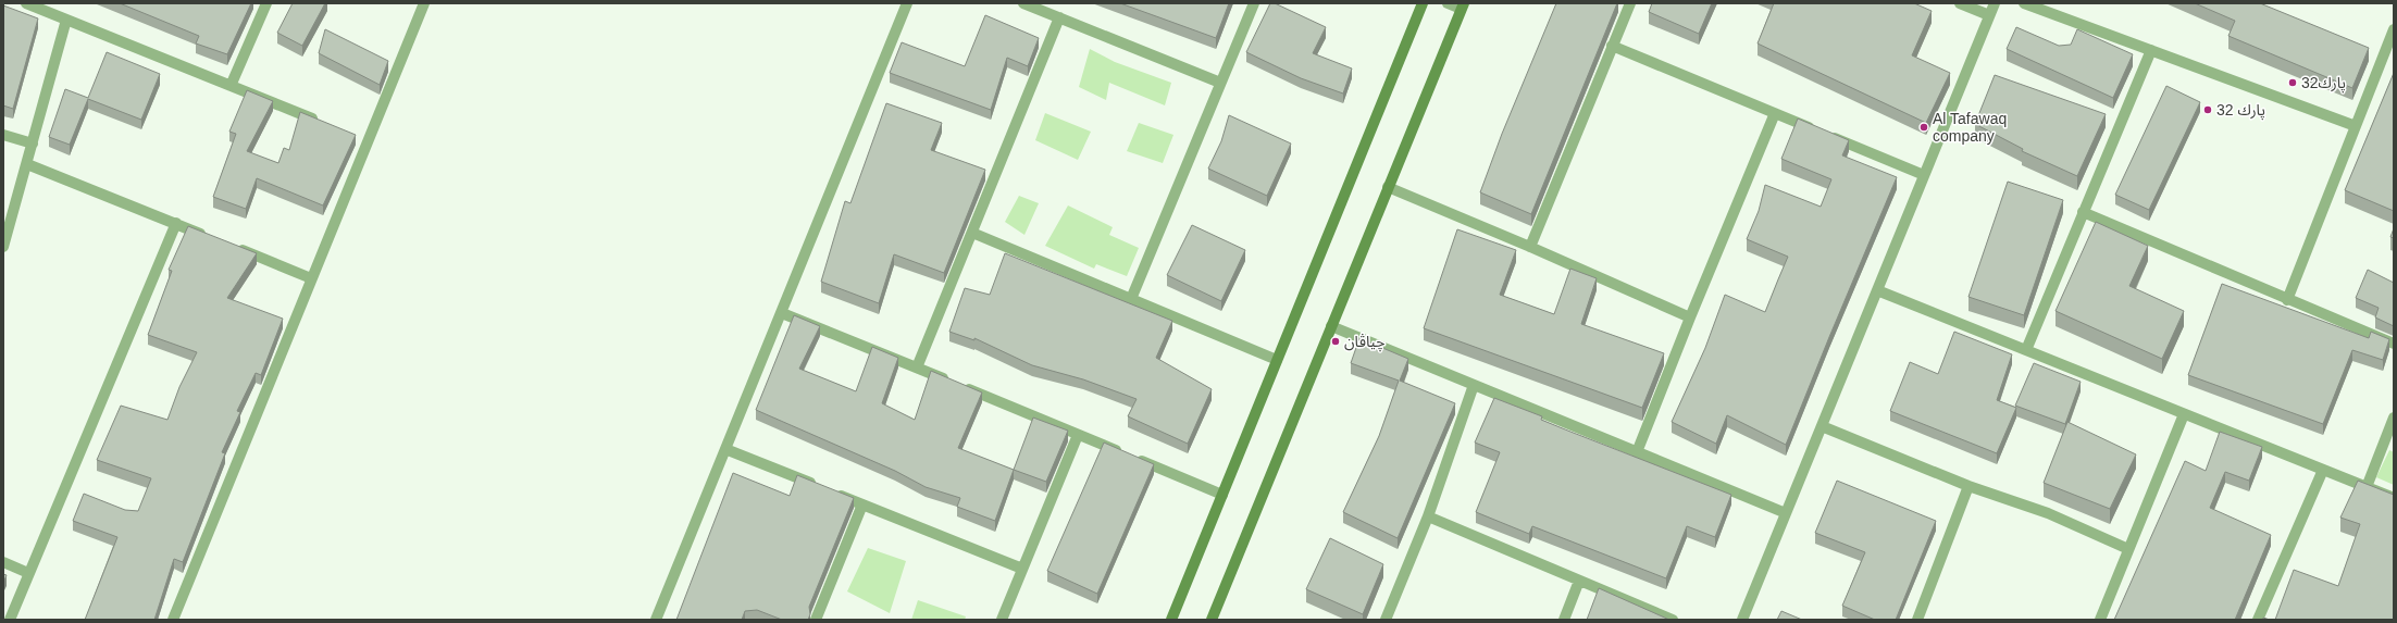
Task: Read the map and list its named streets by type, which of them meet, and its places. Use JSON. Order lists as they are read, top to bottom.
{
  "places": [
    "32پارك",
    "32 پارك",
    "Al Tafawaq company",
    "چياڤان"
  ]
}
